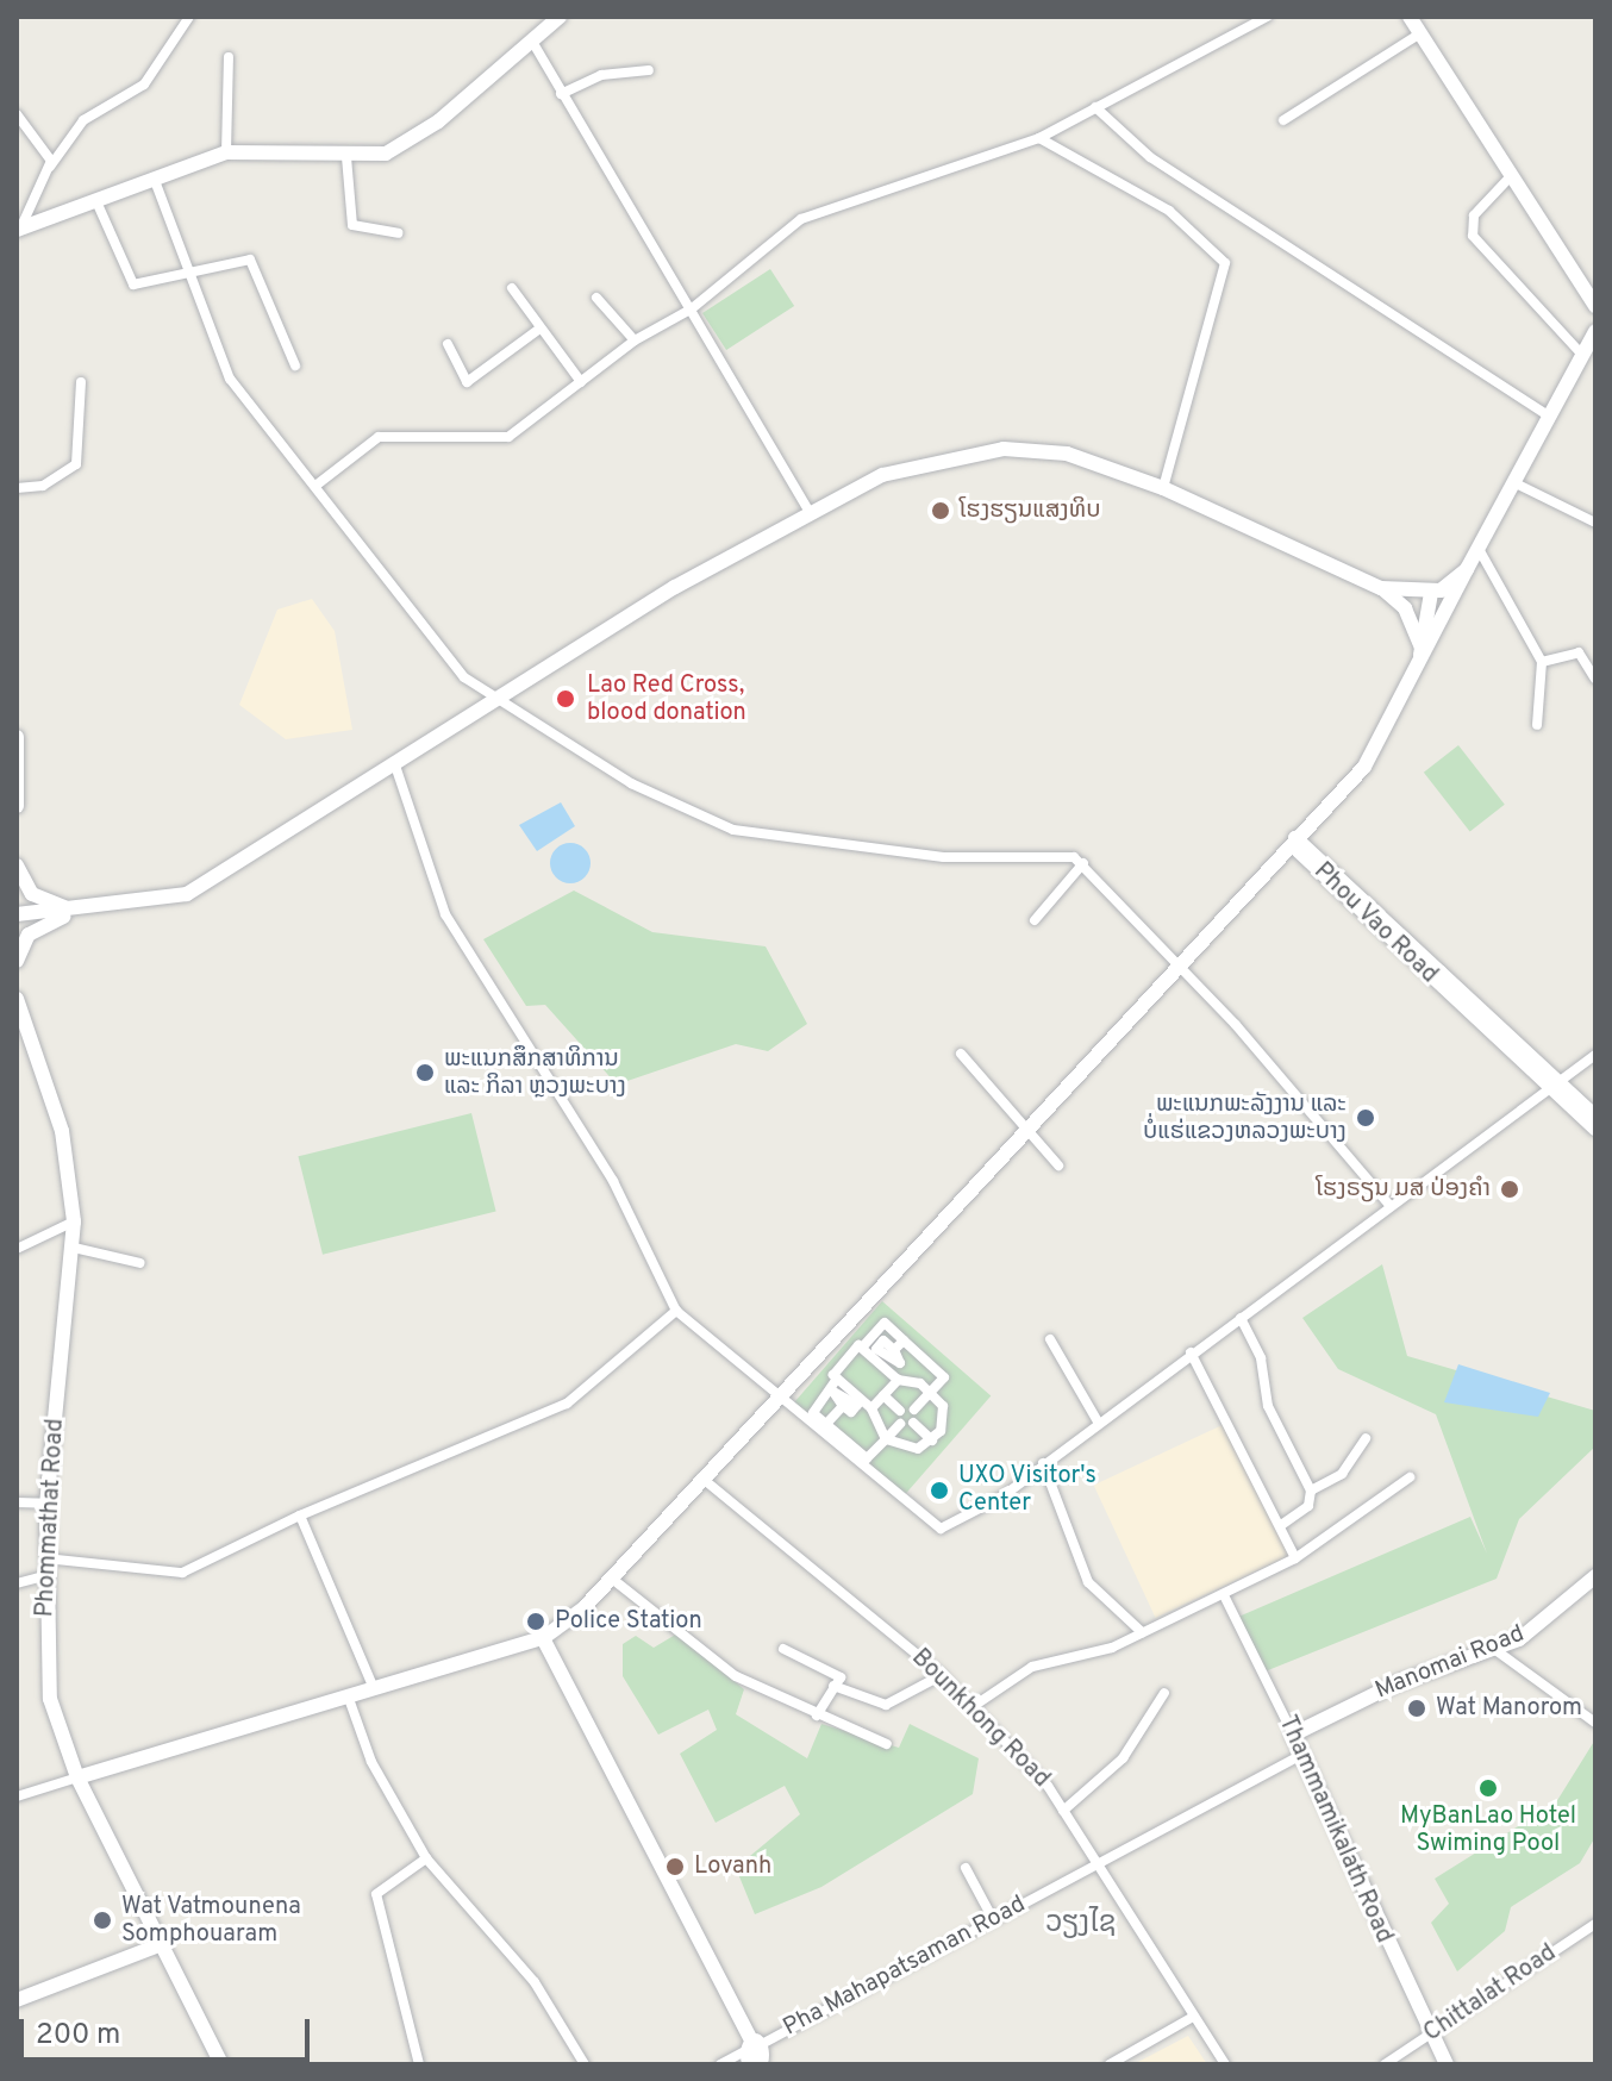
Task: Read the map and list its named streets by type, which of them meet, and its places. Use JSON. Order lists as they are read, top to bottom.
{
  "streets": {
    "street": [
      "Phou Vao Road",
      "Phommathat Road",
      "Manomai Road",
      "Bounkhong Road",
      "Thammamikalath Road",
      "Pha Mahapatsaman Road",
      "Chittalat Road"
    ]
  },
  "crossings": [
    ["Manomai Road", "Thammamikalath Road"],
    ["Bounkhong Road", "Pha Mahapatsaman Road"],
    ["Thammamikalath Road", "Pha Mahapatsaman Road"],
    ["Thammamikalath Road", "Chittalat Road"]
  ],
  "districts": ["ວຽງໄຊ"],
  "places": [
    "ໂຮງຮຽນແສງທິບ",
    "Lao Red Cross, blood donation",
    "ພະແນກສຶກສາທິການ ແລະ ກິລາ ຫຼວງພະບາງ",
    "ພະແນກພະລັງງານ ແລະ ບໍ່ແຮ່ແຂວງຫລວງພະບາງ",
    "ໂຮງຣຽນ ມສ ປ່ອງຄຳ",
    "UXO Visitor's Center",
    "Police Station",
    "Wat Manorom",
    "MyBanLao Hotel Swiming Pool",
    "Lovanh",
    "Wat Vatmounena Somphouaram"
  ],
  "scale_bar": "200 m"
}
